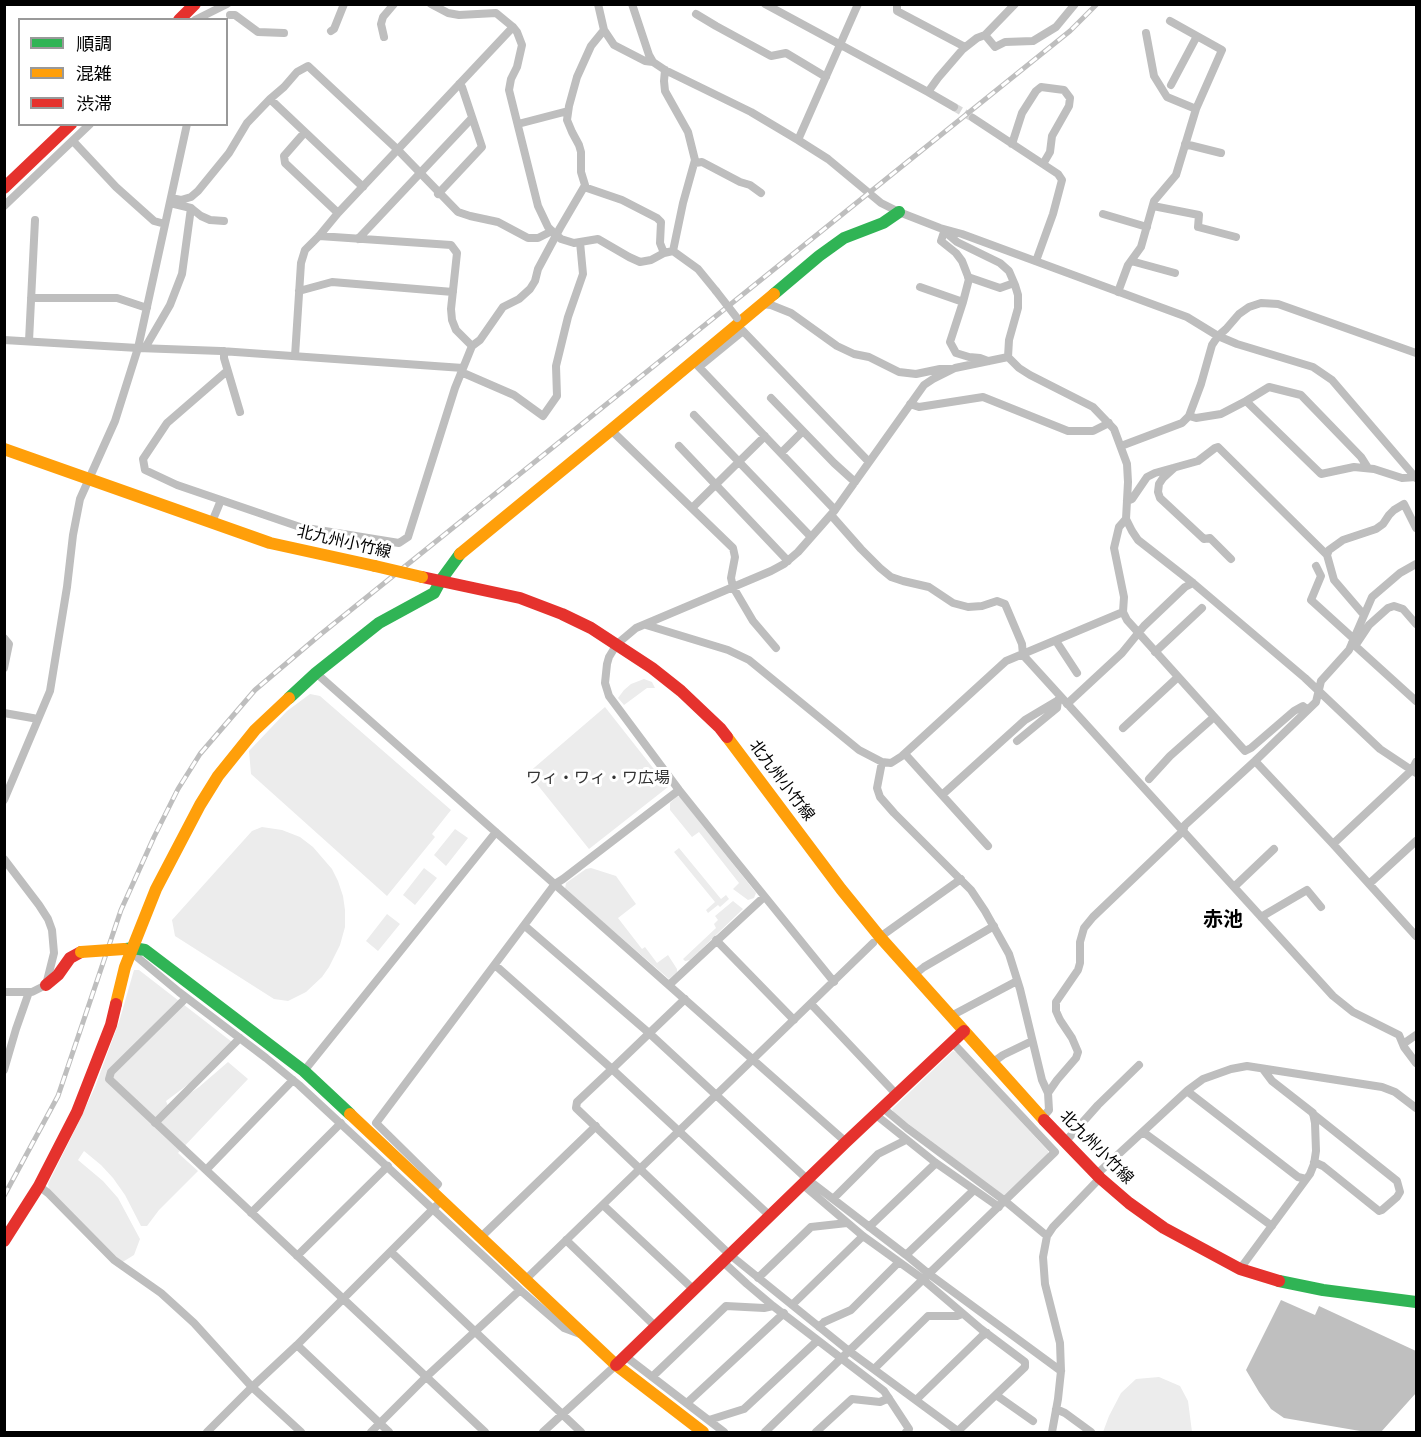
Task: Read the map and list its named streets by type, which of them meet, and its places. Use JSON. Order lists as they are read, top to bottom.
{
  "streets": {
    "street": ["北九州小竹線"]
  },
  "districts": ["赤池"],
  "parks": ["ワィ・ワィ・ワ広場"],
  "legend": ["順調", "混雑", "渋滞"]
}
